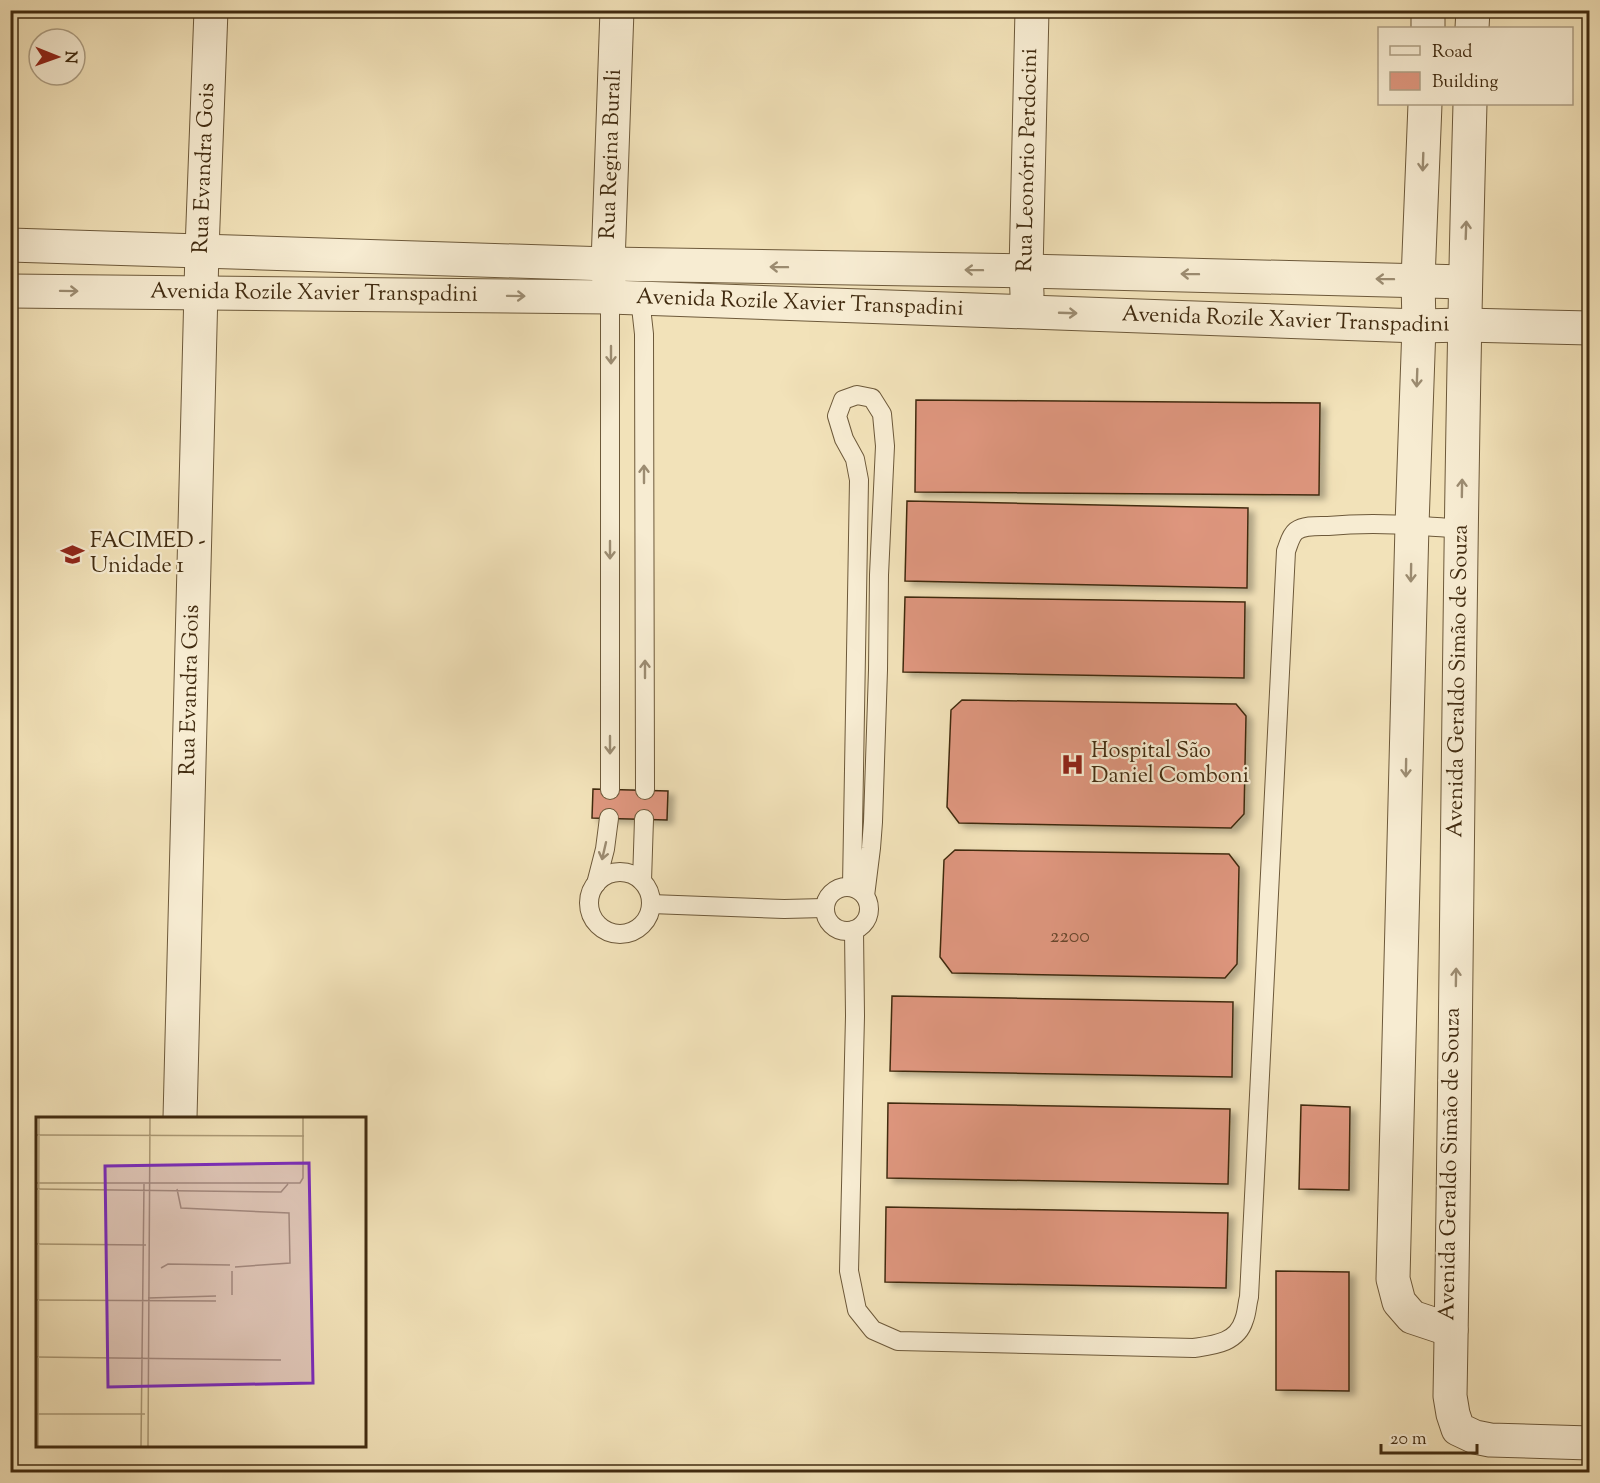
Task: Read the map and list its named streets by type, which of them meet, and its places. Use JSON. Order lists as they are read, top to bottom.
{
  "streets": {
    "street": [
      "Rua Regina Burali",
      "Rua Leonório Perdocini",
      "Rua Evandra Gois",
      "Avenida Rozile Xavier Transpadini",
      "Avenida Geraldo Simão de Souza"
    ]
  },
  "crossings": [
    ["Rua Regina Burali", "Avenida Rozile Xavier Transpadini"],
    ["Rua Leonório Perdocini", "Avenida Rozile Xavier Transpadini"],
    ["Rua Evandra Gois", "Avenida Rozile Xavier Transpadini"],
    ["Avenida Rozile Xavier Transpadini", "Avenida Geraldo Simão de Souza"]
  ],
  "places": {
    "school or university": ["FACIMED - Unidade 1"],
    "hospital": ["Hospital São Daniel Comboni"]
  },
  "house_numbers": ["2200"],
  "legend": ["Road", "Building"],
  "scale_bar": "20 m",
  "north": "right"
}
